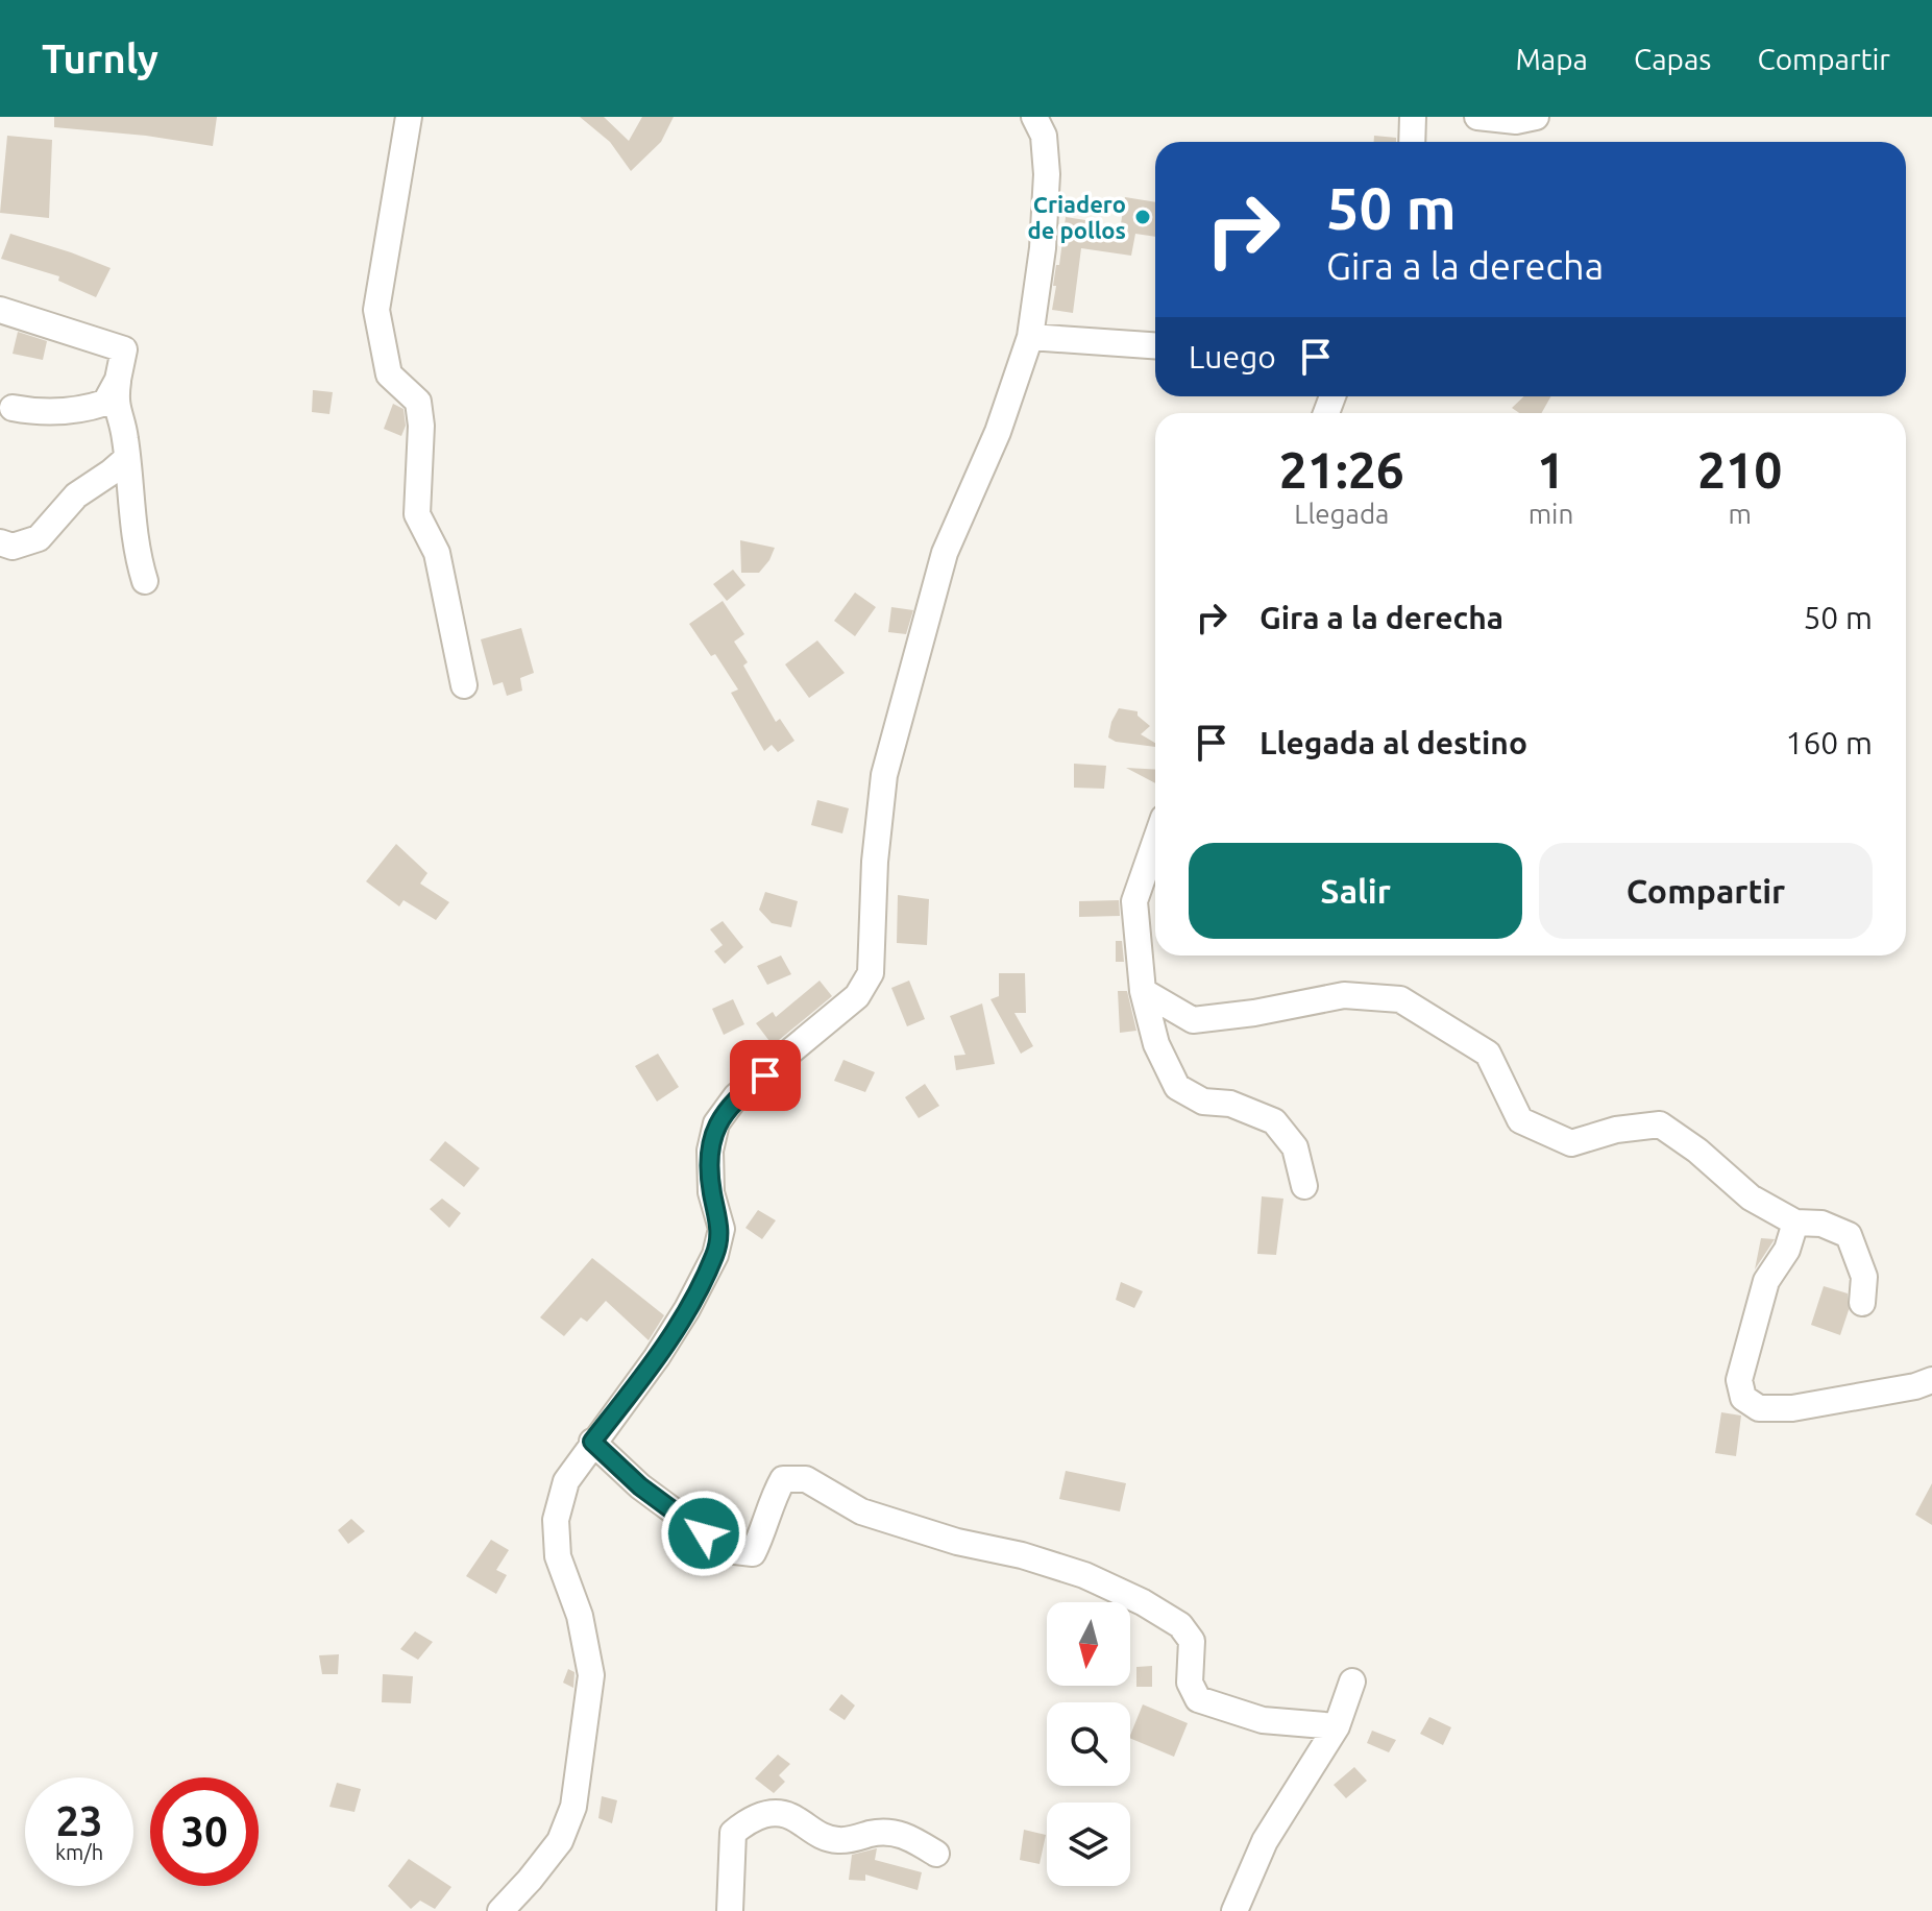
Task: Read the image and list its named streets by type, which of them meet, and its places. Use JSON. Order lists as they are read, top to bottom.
{
  "places": ["Criadero de pollos"],
  "north": "bottom",
  "page": {
    "header": "Turnly",
    "nav": ["Mapa", "Capas", "Compartir"],
    "turn": ["50 m", "Gira a la derecha"],
    "then": "Luego",
    "eta": [
      "21:26",
      "Llegada",
      "1",
      "min",
      "210",
      "m"
    ],
    "list": [
      {
        "name": "Gira a la derecha",
        "value": "50 m"
      },
      {
        "name": "Llegada al destino",
        "value": "160 m"
      }
    ],
    "buttons": ["Salir", "Compartir"],
    "speed": "23 km/h",
    "limit": "30"
  }
}
